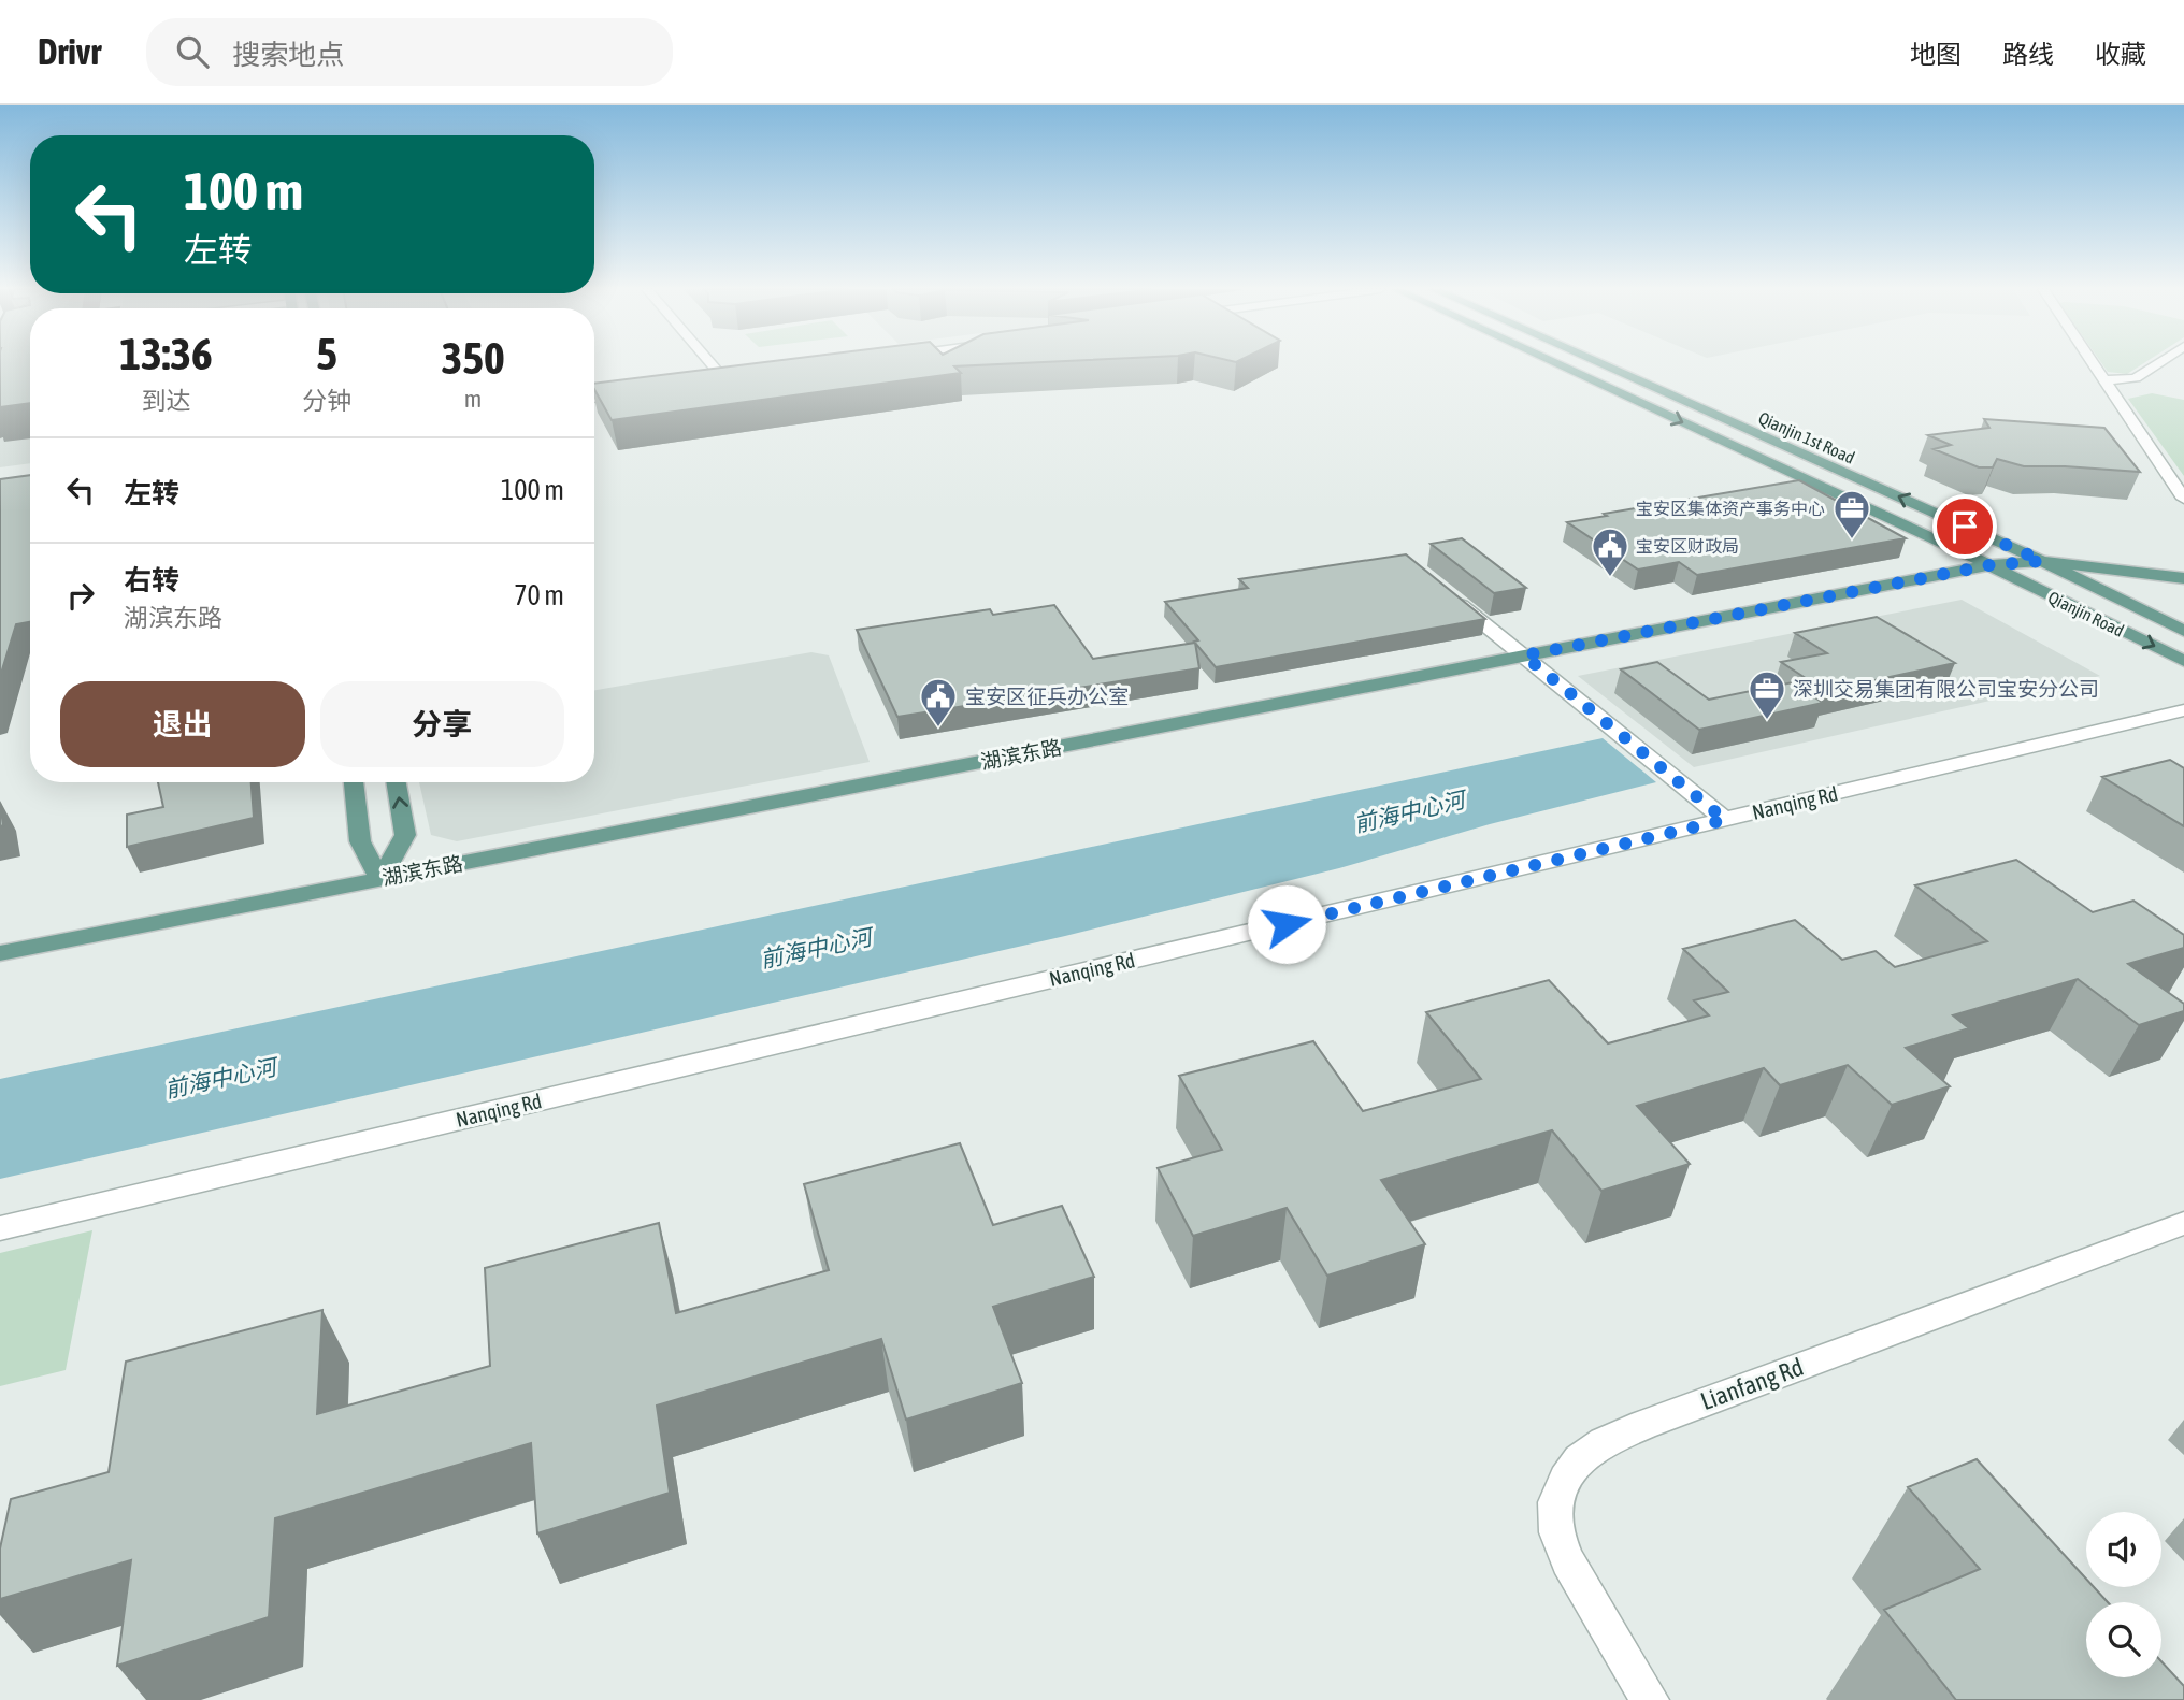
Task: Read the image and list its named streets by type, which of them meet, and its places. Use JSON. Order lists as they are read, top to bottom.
{
  "streets": {
    "main road": ["Qianjin 1st Road", "Qianjin Road", "湖滨东路"],
    "street": ["Nanqing Rd", "Lianfang Rd"]
  },
  "crossings": [
    ["Qianjin 1st Road", "Qianjin Road"],
    ["Qianjin 1st Road", "湖滨东路"],
    ["Qianjin Road", "湖滨东路"]
  ],
  "water": ["前海中心河"],
  "places": {
    "office": ["宝安区集体资产事务中心", "深圳交易集团有限公司宝安分公司"],
    "public building": ["宝安区财政局", "宝安区征兵办公室"]
  },
  "page": {
    "header": "Drivr",
    "search": "搜索地点",
    "nav": ["地图", "路线", "收藏"],
    "turn": ["100 m", "左转"],
    "eta": [
      "13:36",
      "到达",
      "5",
      "分钟",
      "350",
      "m"
    ],
    "list": [
      {
        "name": "左转",
        "value": "100 m"
      },
      {
        "name": "右转",
        "note": "湖滨东路",
        "value": "70 m"
      }
    ],
    "buttons": ["退出", "分享"]
  }
}
